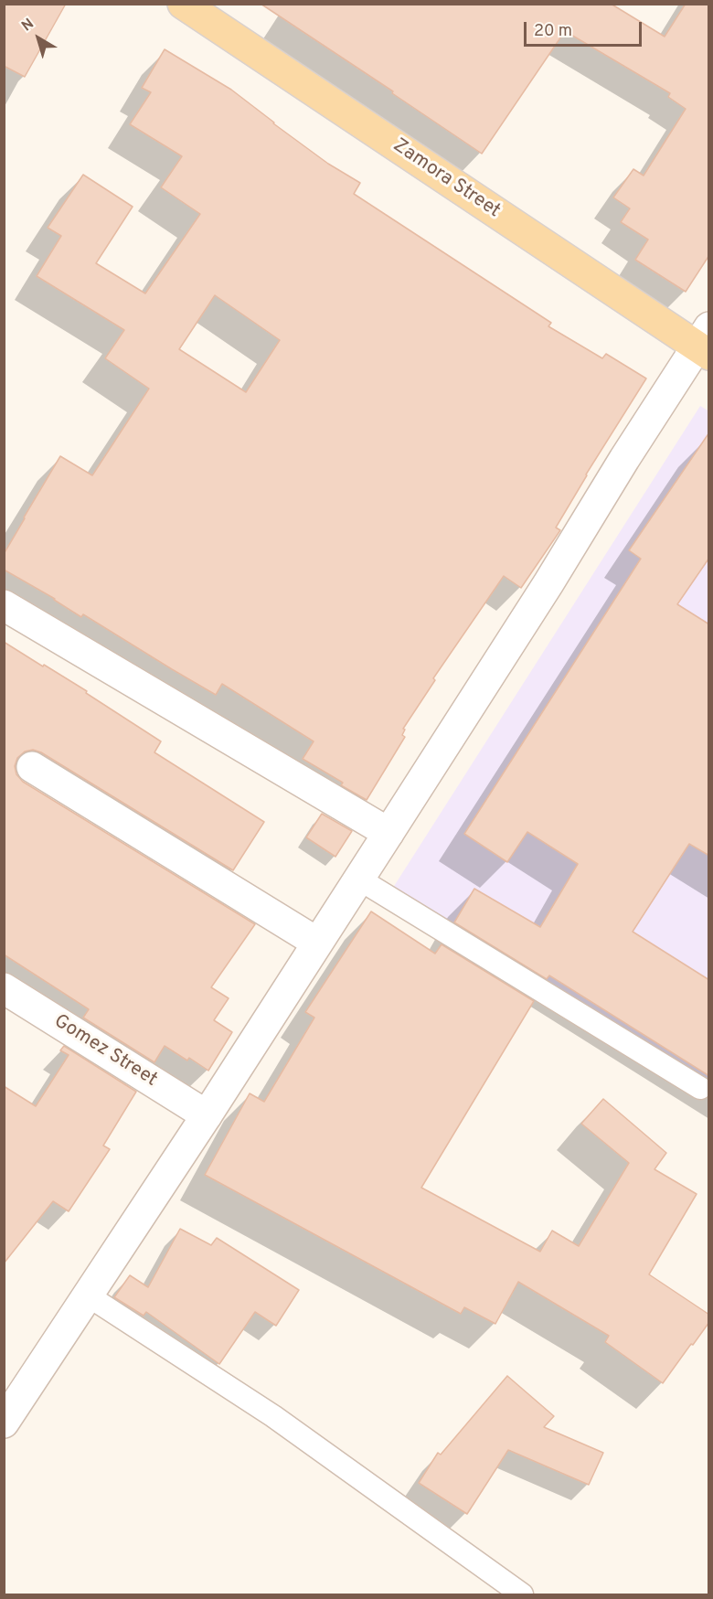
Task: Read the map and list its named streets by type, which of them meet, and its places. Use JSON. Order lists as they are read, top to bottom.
{
  "streets": {
    "main road": ["Zamora Street"],
    "street": ["Gomez Street"]
  },
  "scale_bar": "20 m",
  "north": "top left"
}
